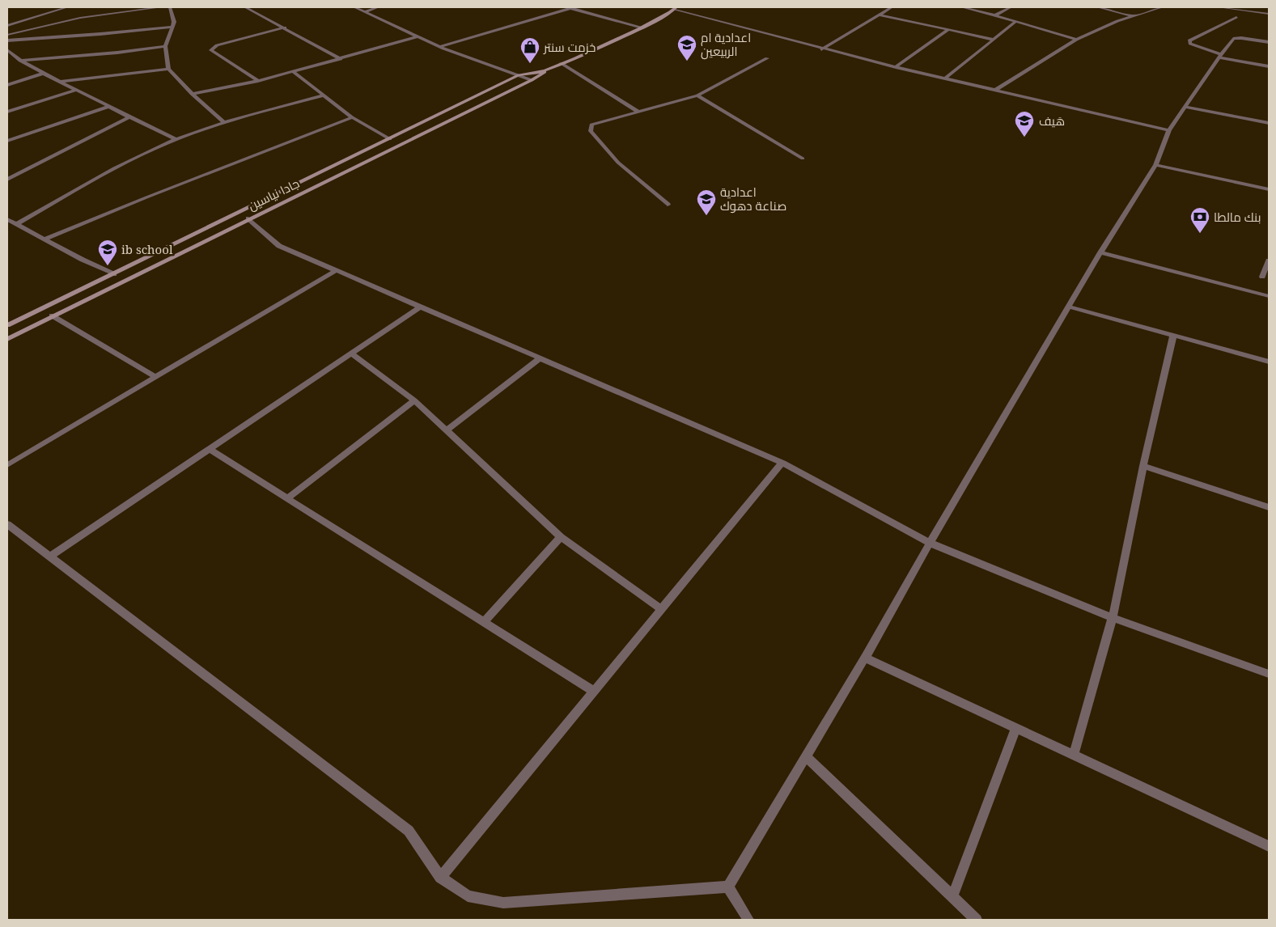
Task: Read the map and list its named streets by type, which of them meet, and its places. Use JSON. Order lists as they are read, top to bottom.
{
  "streets": {
    "street": ["جادا نیاسین"]
  },
  "places": {
    "school or university": [
      "اعدادية ام الربيعين",
      "هَيف",
      "اعدادية صناعة دهوك",
      "ib school"
    ],
    "shop": ["خزمت سنتر"],
    "bank": ["بنك مالطا"]
  }
}
